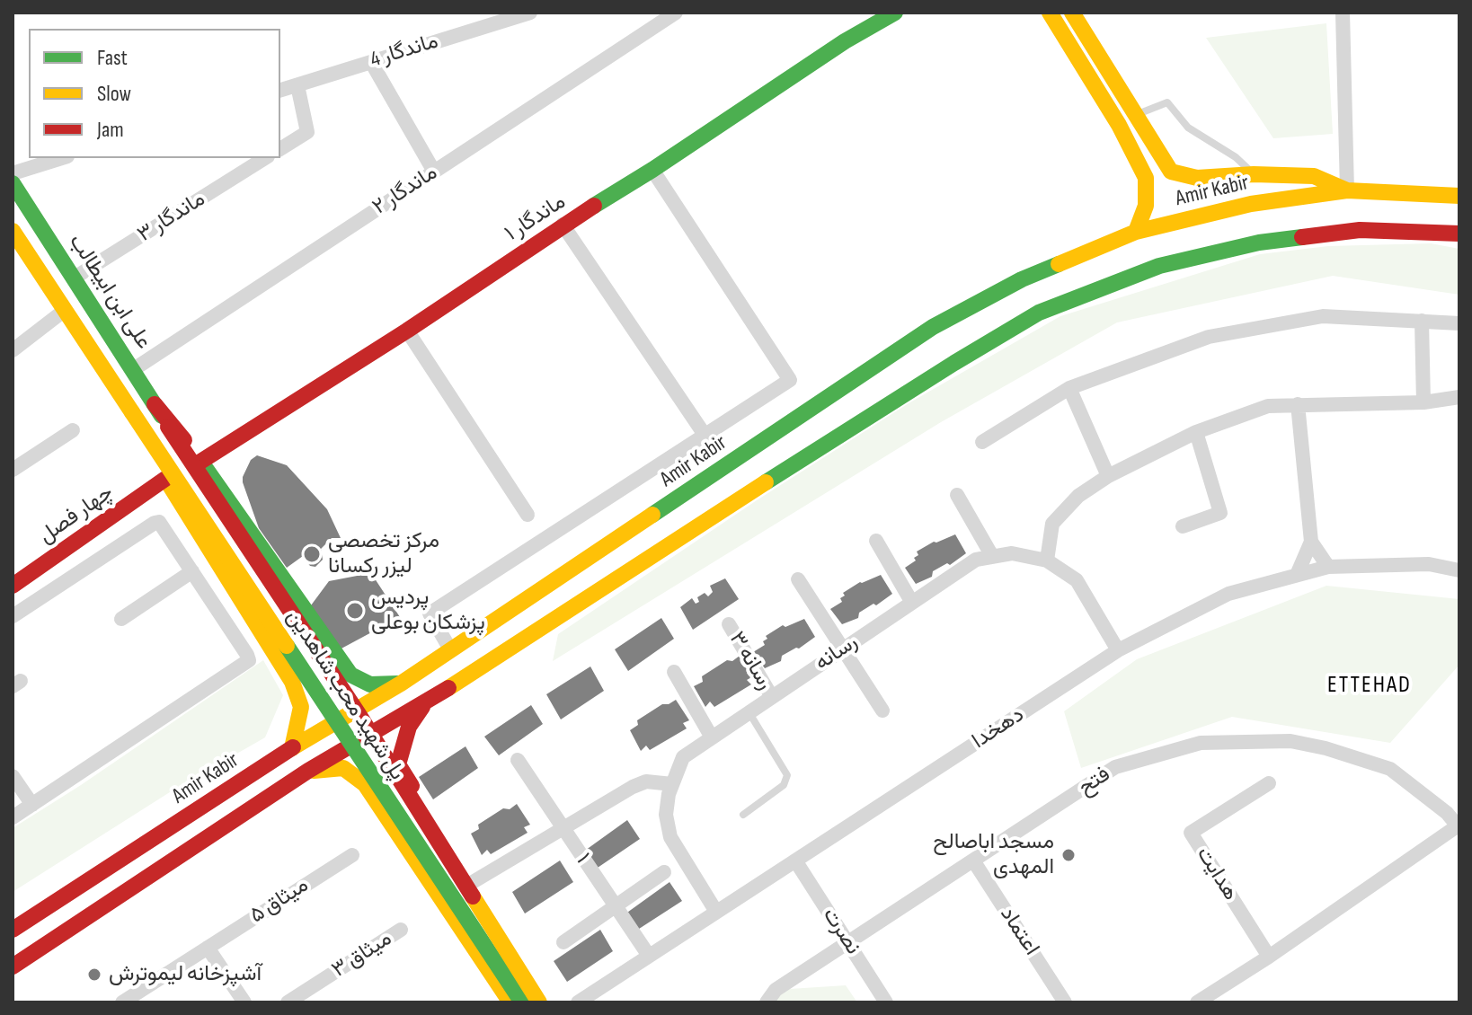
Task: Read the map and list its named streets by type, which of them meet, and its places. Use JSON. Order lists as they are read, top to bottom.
{
  "streets": {
    "main road": [
      "Amir Kabir",
      "ماندگار ۱",
      "علی ابن ابیطالب",
      "چهار فصل",
      "پل شهید محب شاهدین"
    ],
    "street": [
      "ماندگار 4",
      "ماندگار ۲",
      "ماندگار ۳",
      "رسانه",
      "رسانه ۳",
      "دهخدا",
      "فتح",
      "۱",
      "هدایت",
      "میثاق ۵",
      "نصرت",
      "اعتماد",
      "میثاق ۳"
    ]
  },
  "crossings": [
    ["ماندگار ۲", "علی ابن ابیطالب"],
    ["ماندگار ۳", "علی ابن ابیطالب"],
    ["علی ابن ابیطالب", "پل شهید محب شاهدین"],
    ["رسانه", "رسانه ۳"],
    ["رسانه", "دهخدا"],
    ["دهخدا", "۱"],
    ["دهخدا", "نصرت"],
    ["فتح", "نصرت"],
    ["فتح", "اعتماد"]
  ],
  "districts": ["ETTEHAD"],
  "places": [
    "مرکز تخصصی لیزر رکسانا",
    "پردیس پزشکان بوعلی",
    "مسجد اباصالح المهدی",
    "آشپزخانه لیموترش"
  ],
  "legend": ["Fast", "Slow", "Jam"]
}
